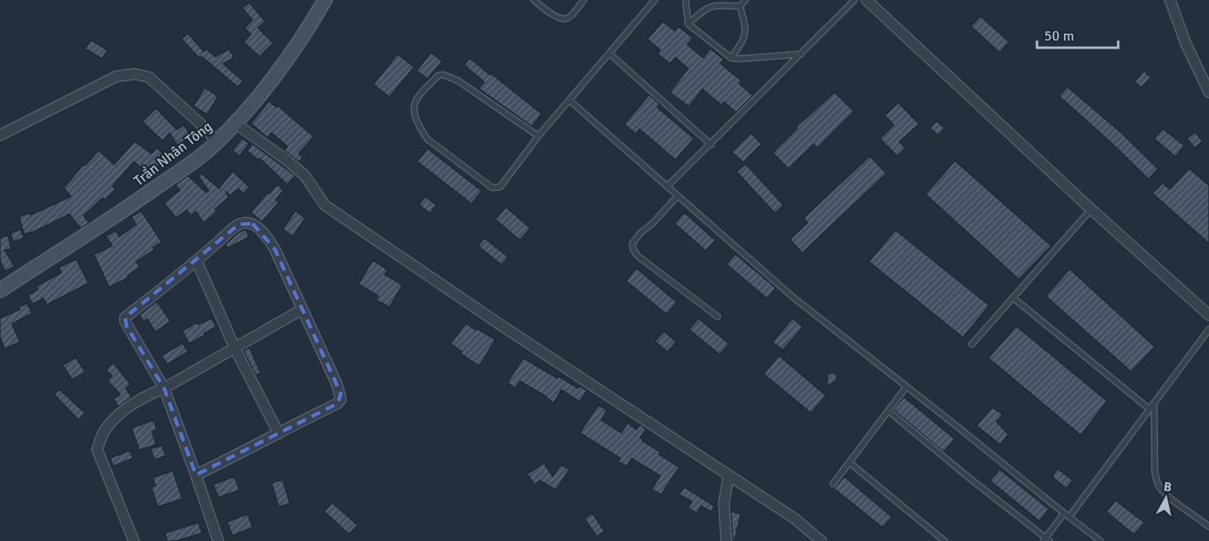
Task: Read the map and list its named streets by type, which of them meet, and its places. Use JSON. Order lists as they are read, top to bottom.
{
  "streets": {
    "street": ["Trần Nhân Tông"]
  },
  "scale_bar": "50 m",
  "north": "top"
}
